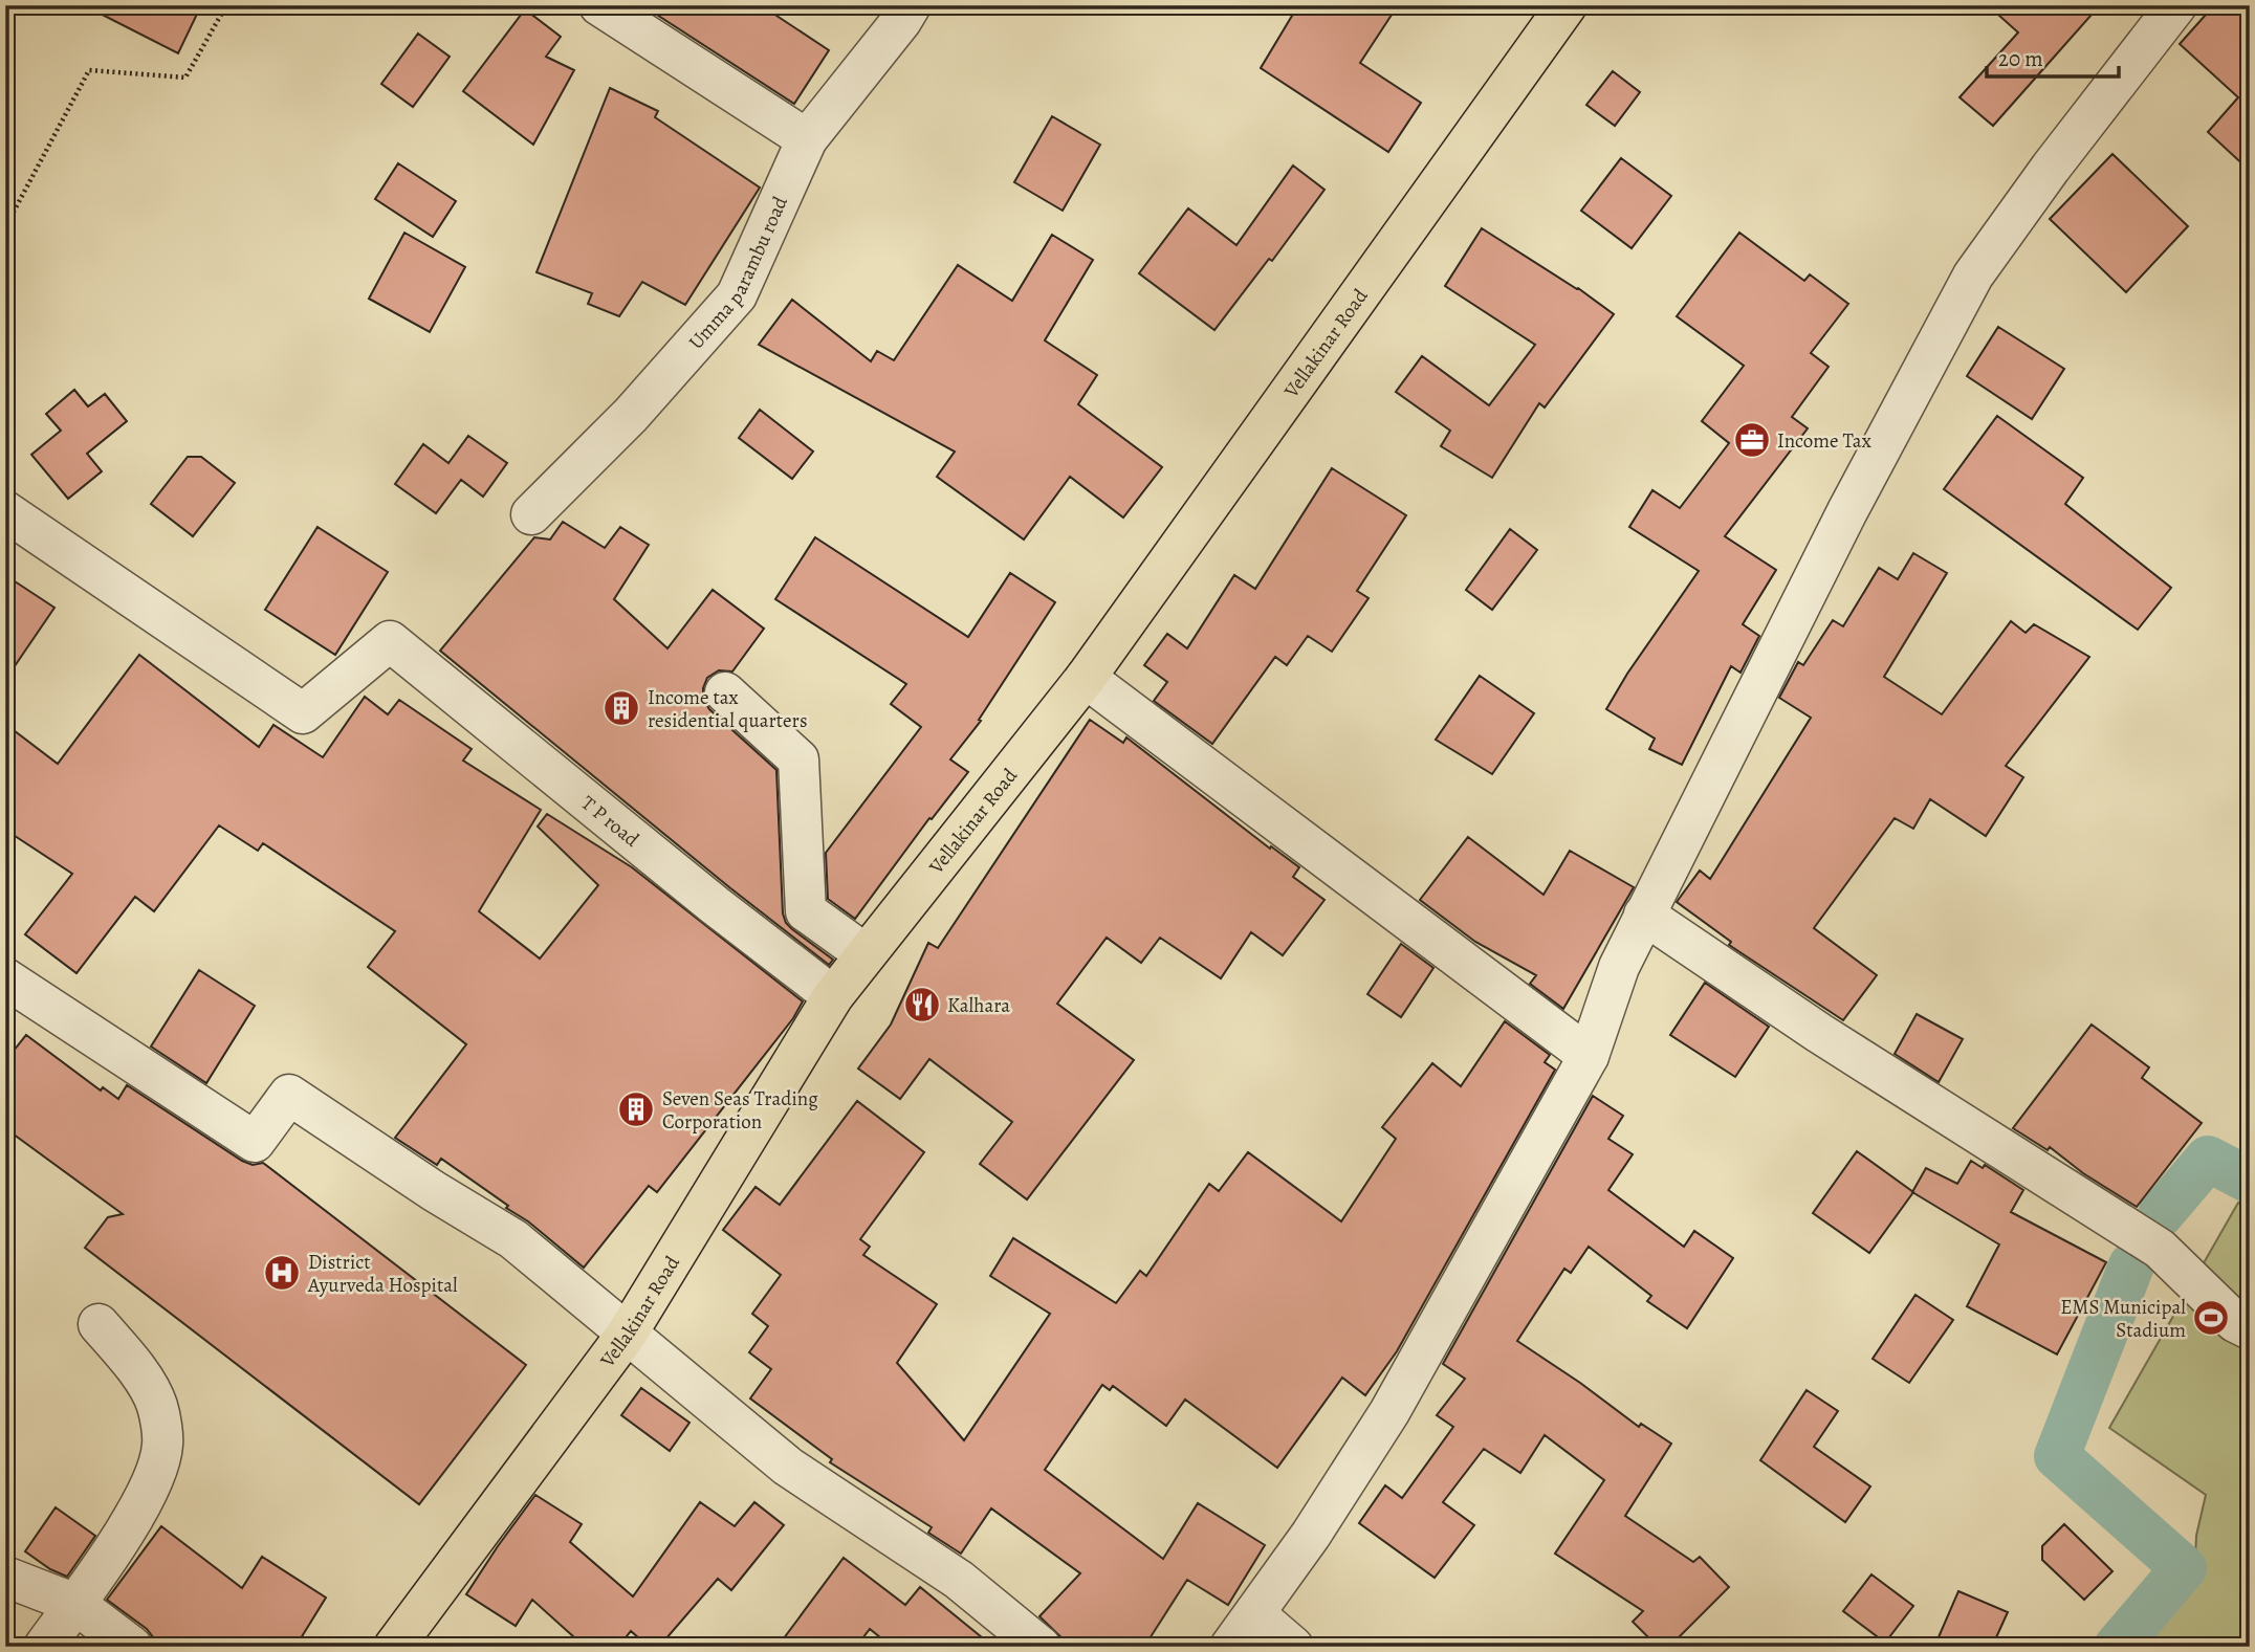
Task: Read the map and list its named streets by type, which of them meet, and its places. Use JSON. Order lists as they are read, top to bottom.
{
  "streets": {
    "main road": ["Vellakinar Road"],
    "street": ["Umma parambu road", "T P road"]
  },
  "crossings": [
    ["Vellakinar Road", "T P road"]
  ],
  "places": {
    "office": ["Income Tax"],
    "building": ["Income tax residential quarters", "Seven Seas Trading Corporation"],
    "restaurant": ["Kalhara"],
    "hospital": ["District Ayurveda Hospital"],
    "sports": ["EMS Municipal Stadium"]
  },
  "scale_bar": "20 m"
}
